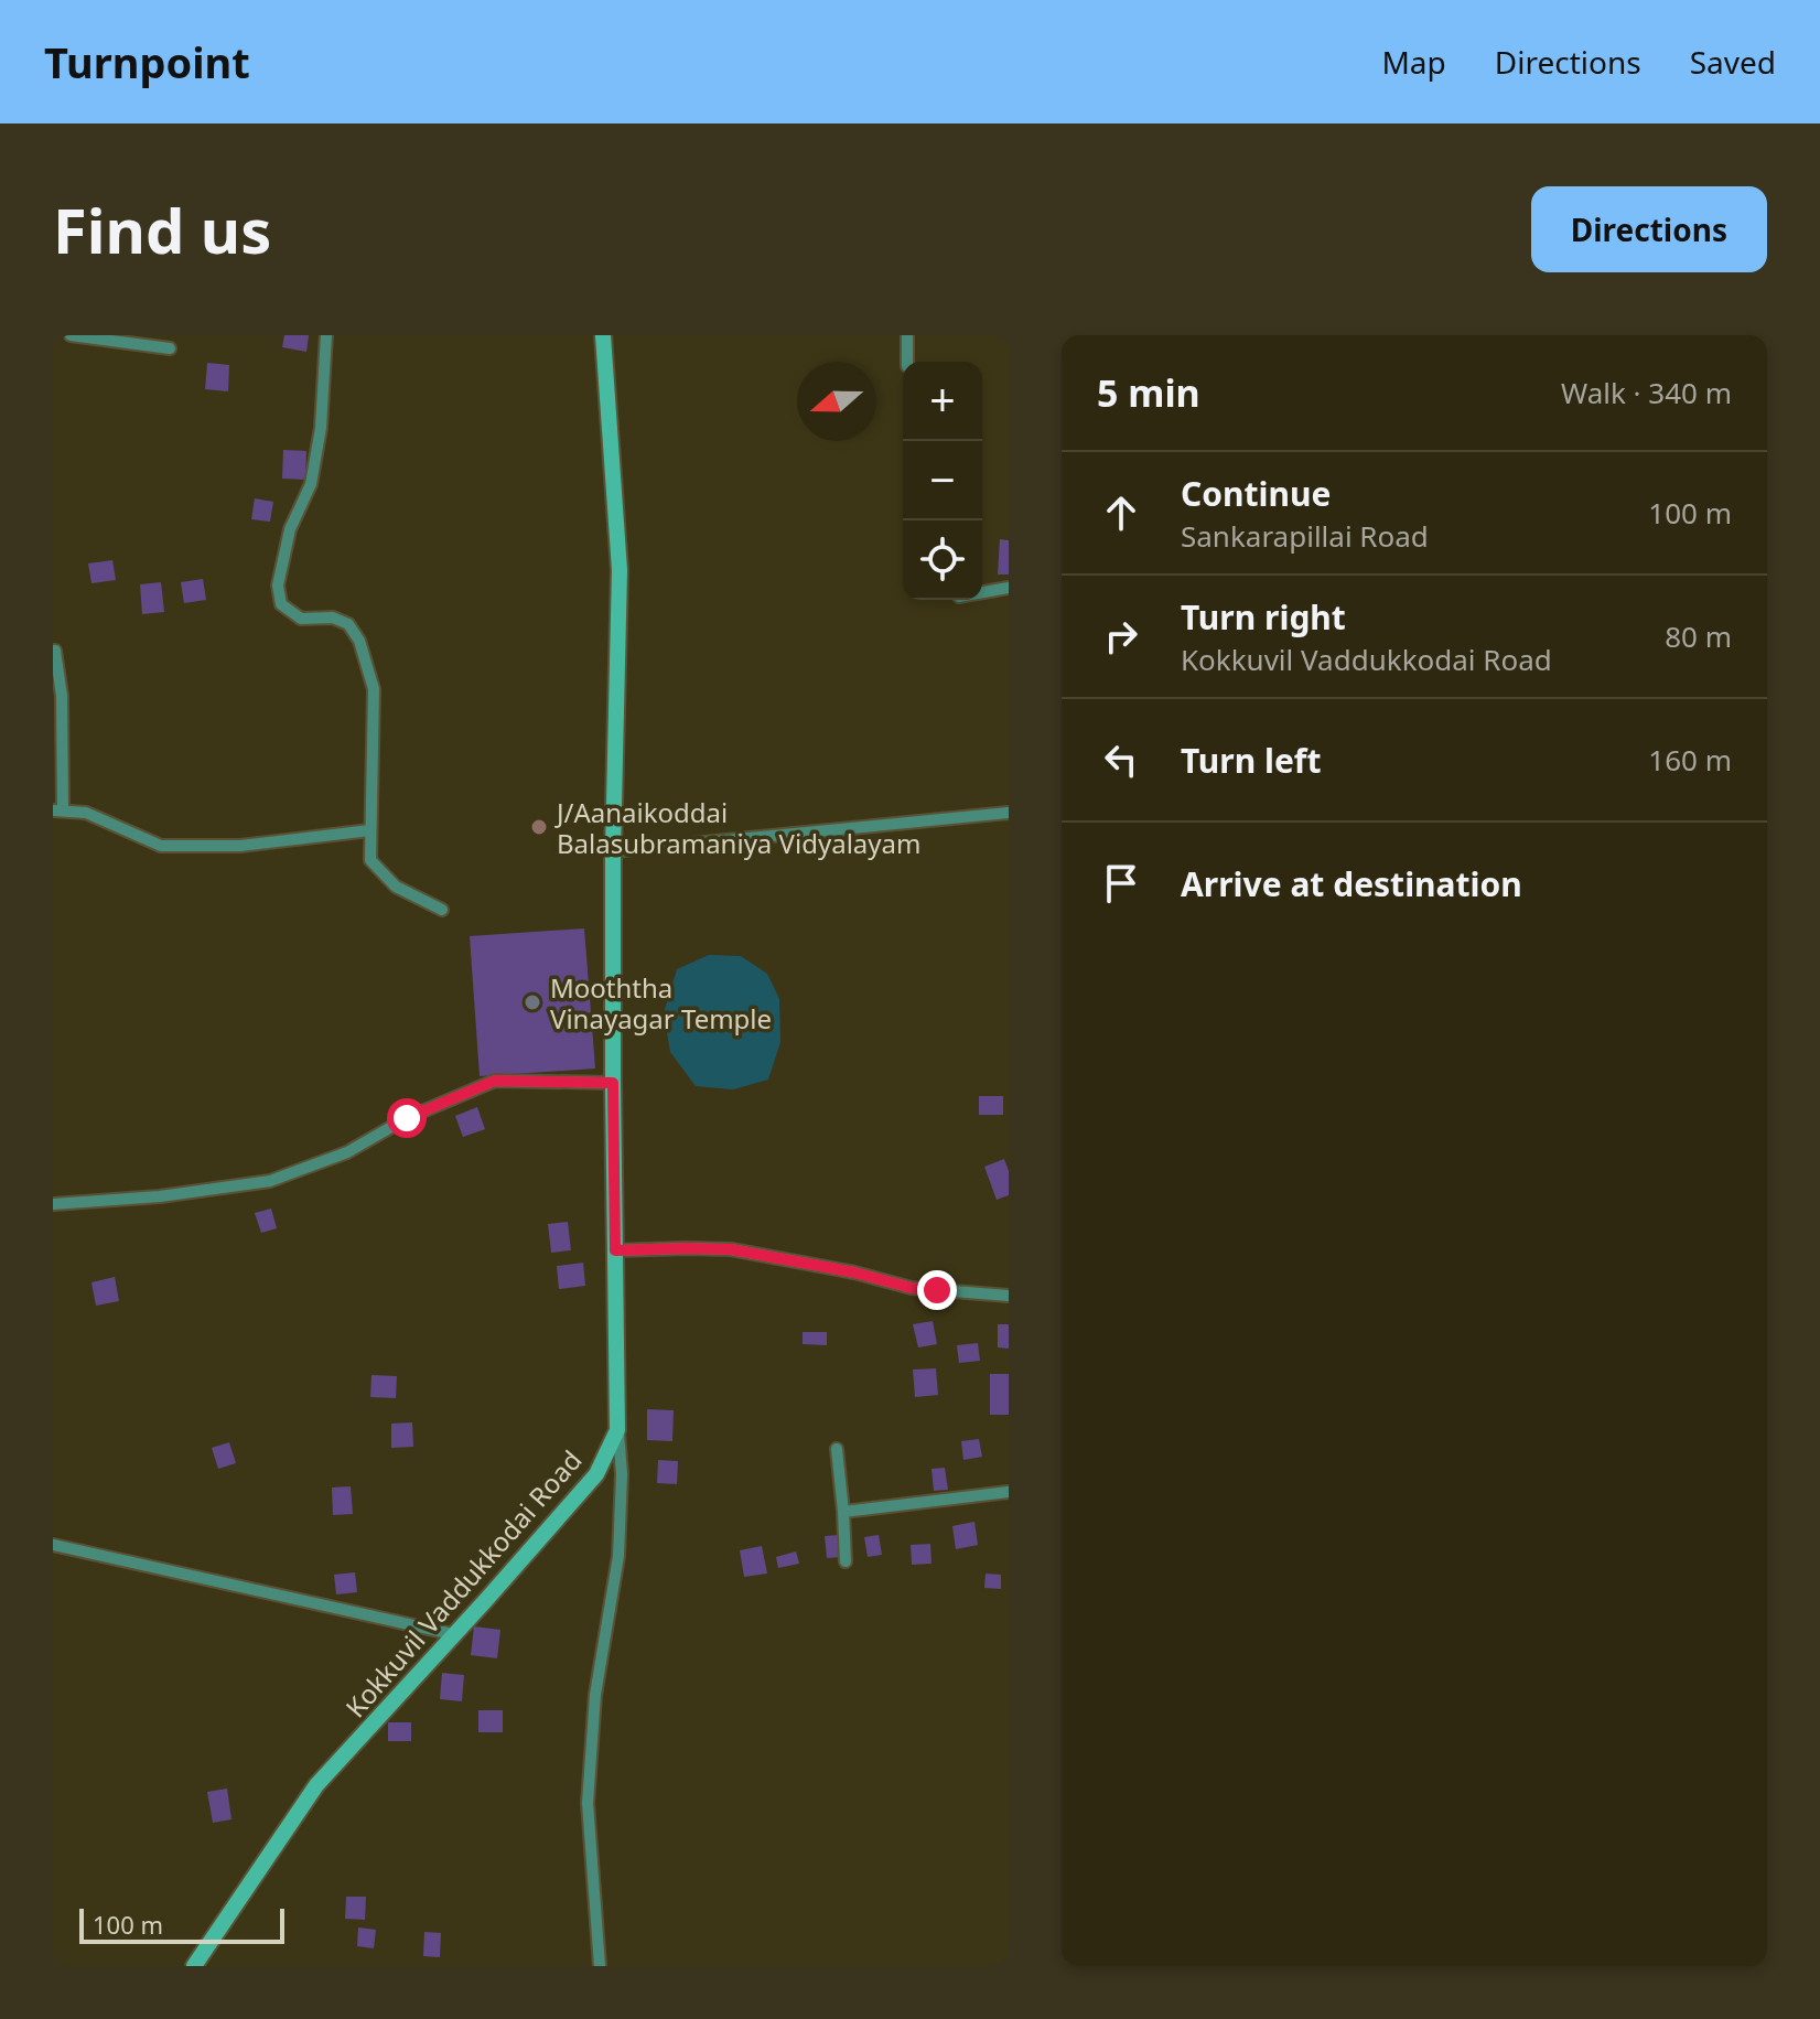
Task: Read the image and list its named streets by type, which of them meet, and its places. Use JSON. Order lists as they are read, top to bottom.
{
  "streets": {
    "main road": ["Kokkuvil Vaddukkodai Road"]
  },
  "places": ["J/Aanaikoddai Balasubramaniya Vidyalayam", "Mooththa Vinayagar Temple"],
  "scale_bar": "100 m",
  "north": "left",
  "page": {
    "header": "Turnpoint",
    "nav": ["Map", "Directions", "Saved"],
    "buttons": "Directions",
    "title": "Find us",
    "heading": ["5 min", "Walk · 340 m"],
    "map_buttons": ["+", "−"],
    "list": [
      ["Continue", "Sankarapillai Road", "100 m"],
      ["Turn right", "Kokkuvil Vaddukkodai Road", "80 m"],
      ["Turn left", "160 m"],
      "Arrive at destination"
    ],
    "scale": "100 m"
  }
}
